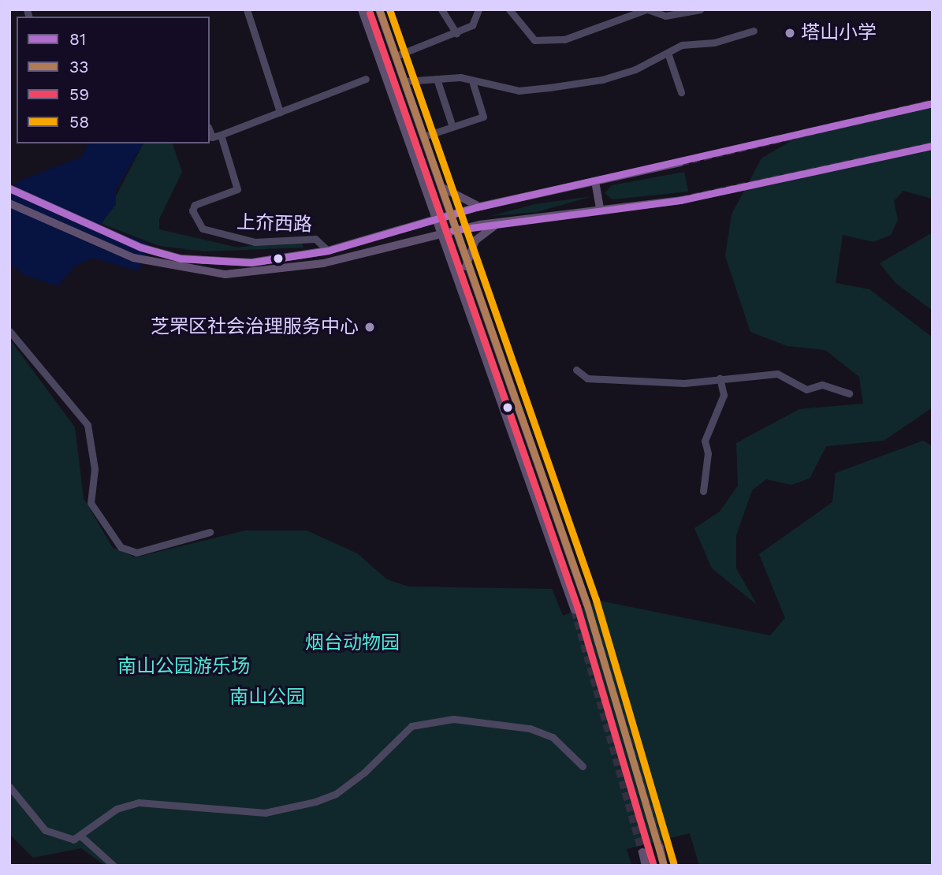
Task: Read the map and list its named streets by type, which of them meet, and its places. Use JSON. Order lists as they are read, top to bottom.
{
  "streets": {
    "street": ["上夼西路"]
  },
  "parks": ["烟台动物园", "南山公园游乐场", "南山公园"],
  "places": ["塔山小学", "芝罘区社会治理服务中心"],
  "lines": [
    "transit line 33",
    "transit line 58",
    "transit line 59",
    "transit line 81"
  ],
  "legend": [
    "81",
    "33",
    "59",
    "58"
  ]
}
